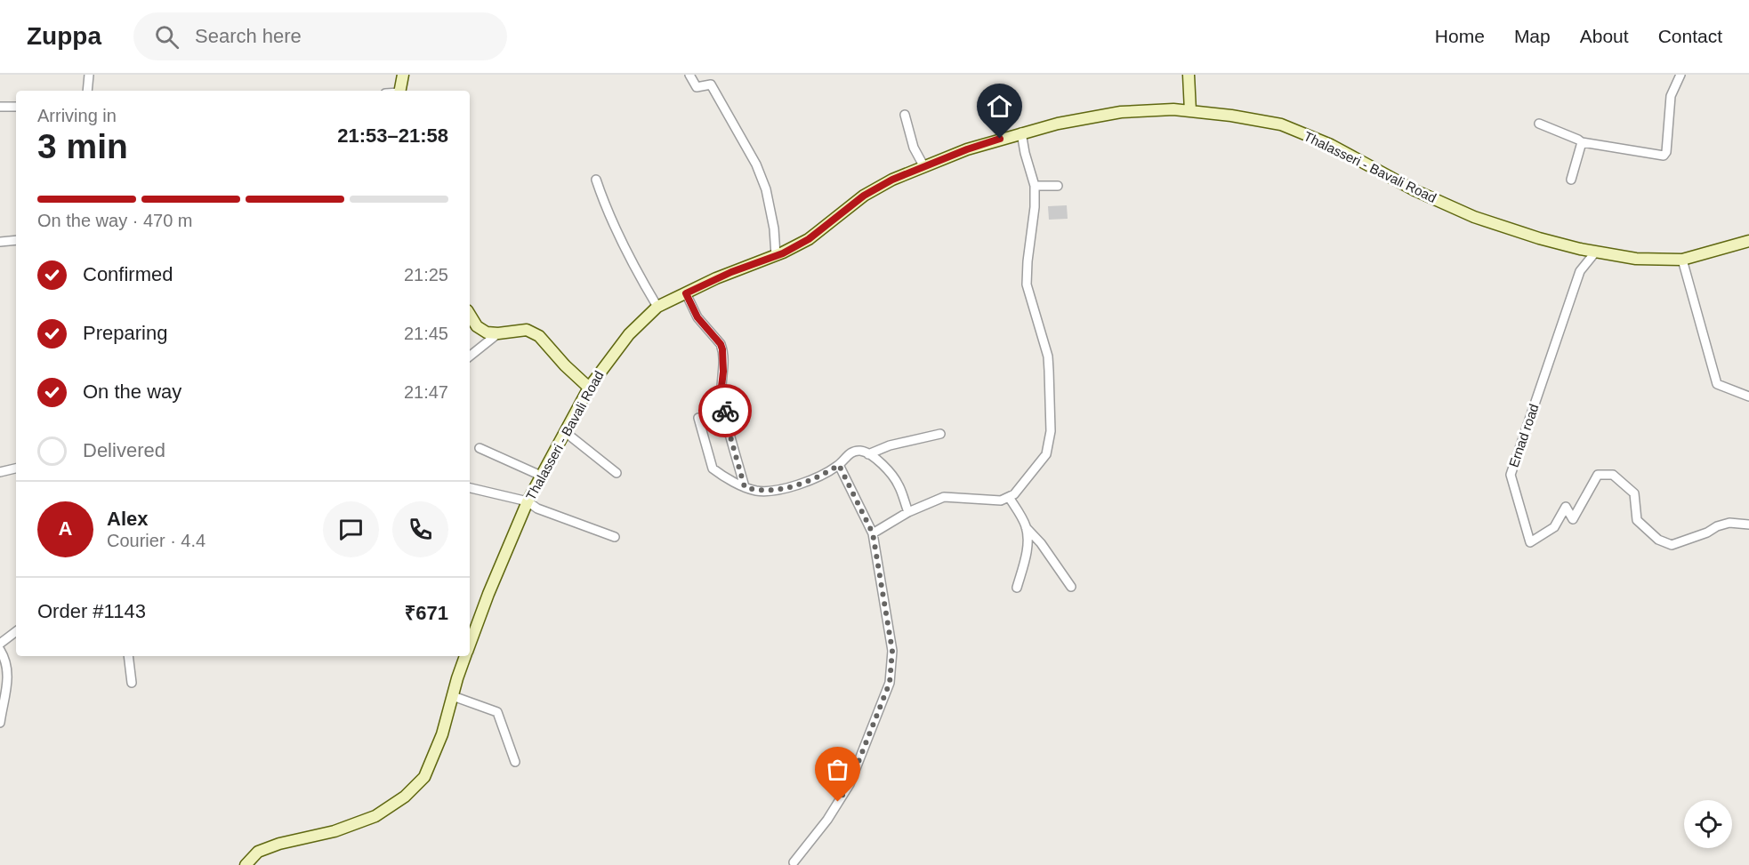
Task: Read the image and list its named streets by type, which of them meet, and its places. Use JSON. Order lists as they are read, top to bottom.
{
  "streets": {
    "main road": ["Thalasseri - Bavali Road"],
    "street": ["Ernad road"]
  },
  "crossings": [
    ["Thalasseri - Bavali Road", "Ernad road"]
  ],
  "page": {
    "header": "Zuppa",
    "search": "Search here",
    "nav": [
      "Home",
      "Map",
      "About",
      "Contact"
    ],
    "heading": ["3 min", "Arriving in", "21:53–21:58"],
    "panel": [
      "Alex",
      "Courier · 4.4",
      "Order #1143",
      "₹671"
    ],
    "bar": "On the way · 470 m",
    "list": [
      ["Confirmed", "21:25"],
      ["Preparing", "21:45"],
      ["On the way", "21:47"],
      "Delivered"
    ],
    "round": "A"
  }
}
